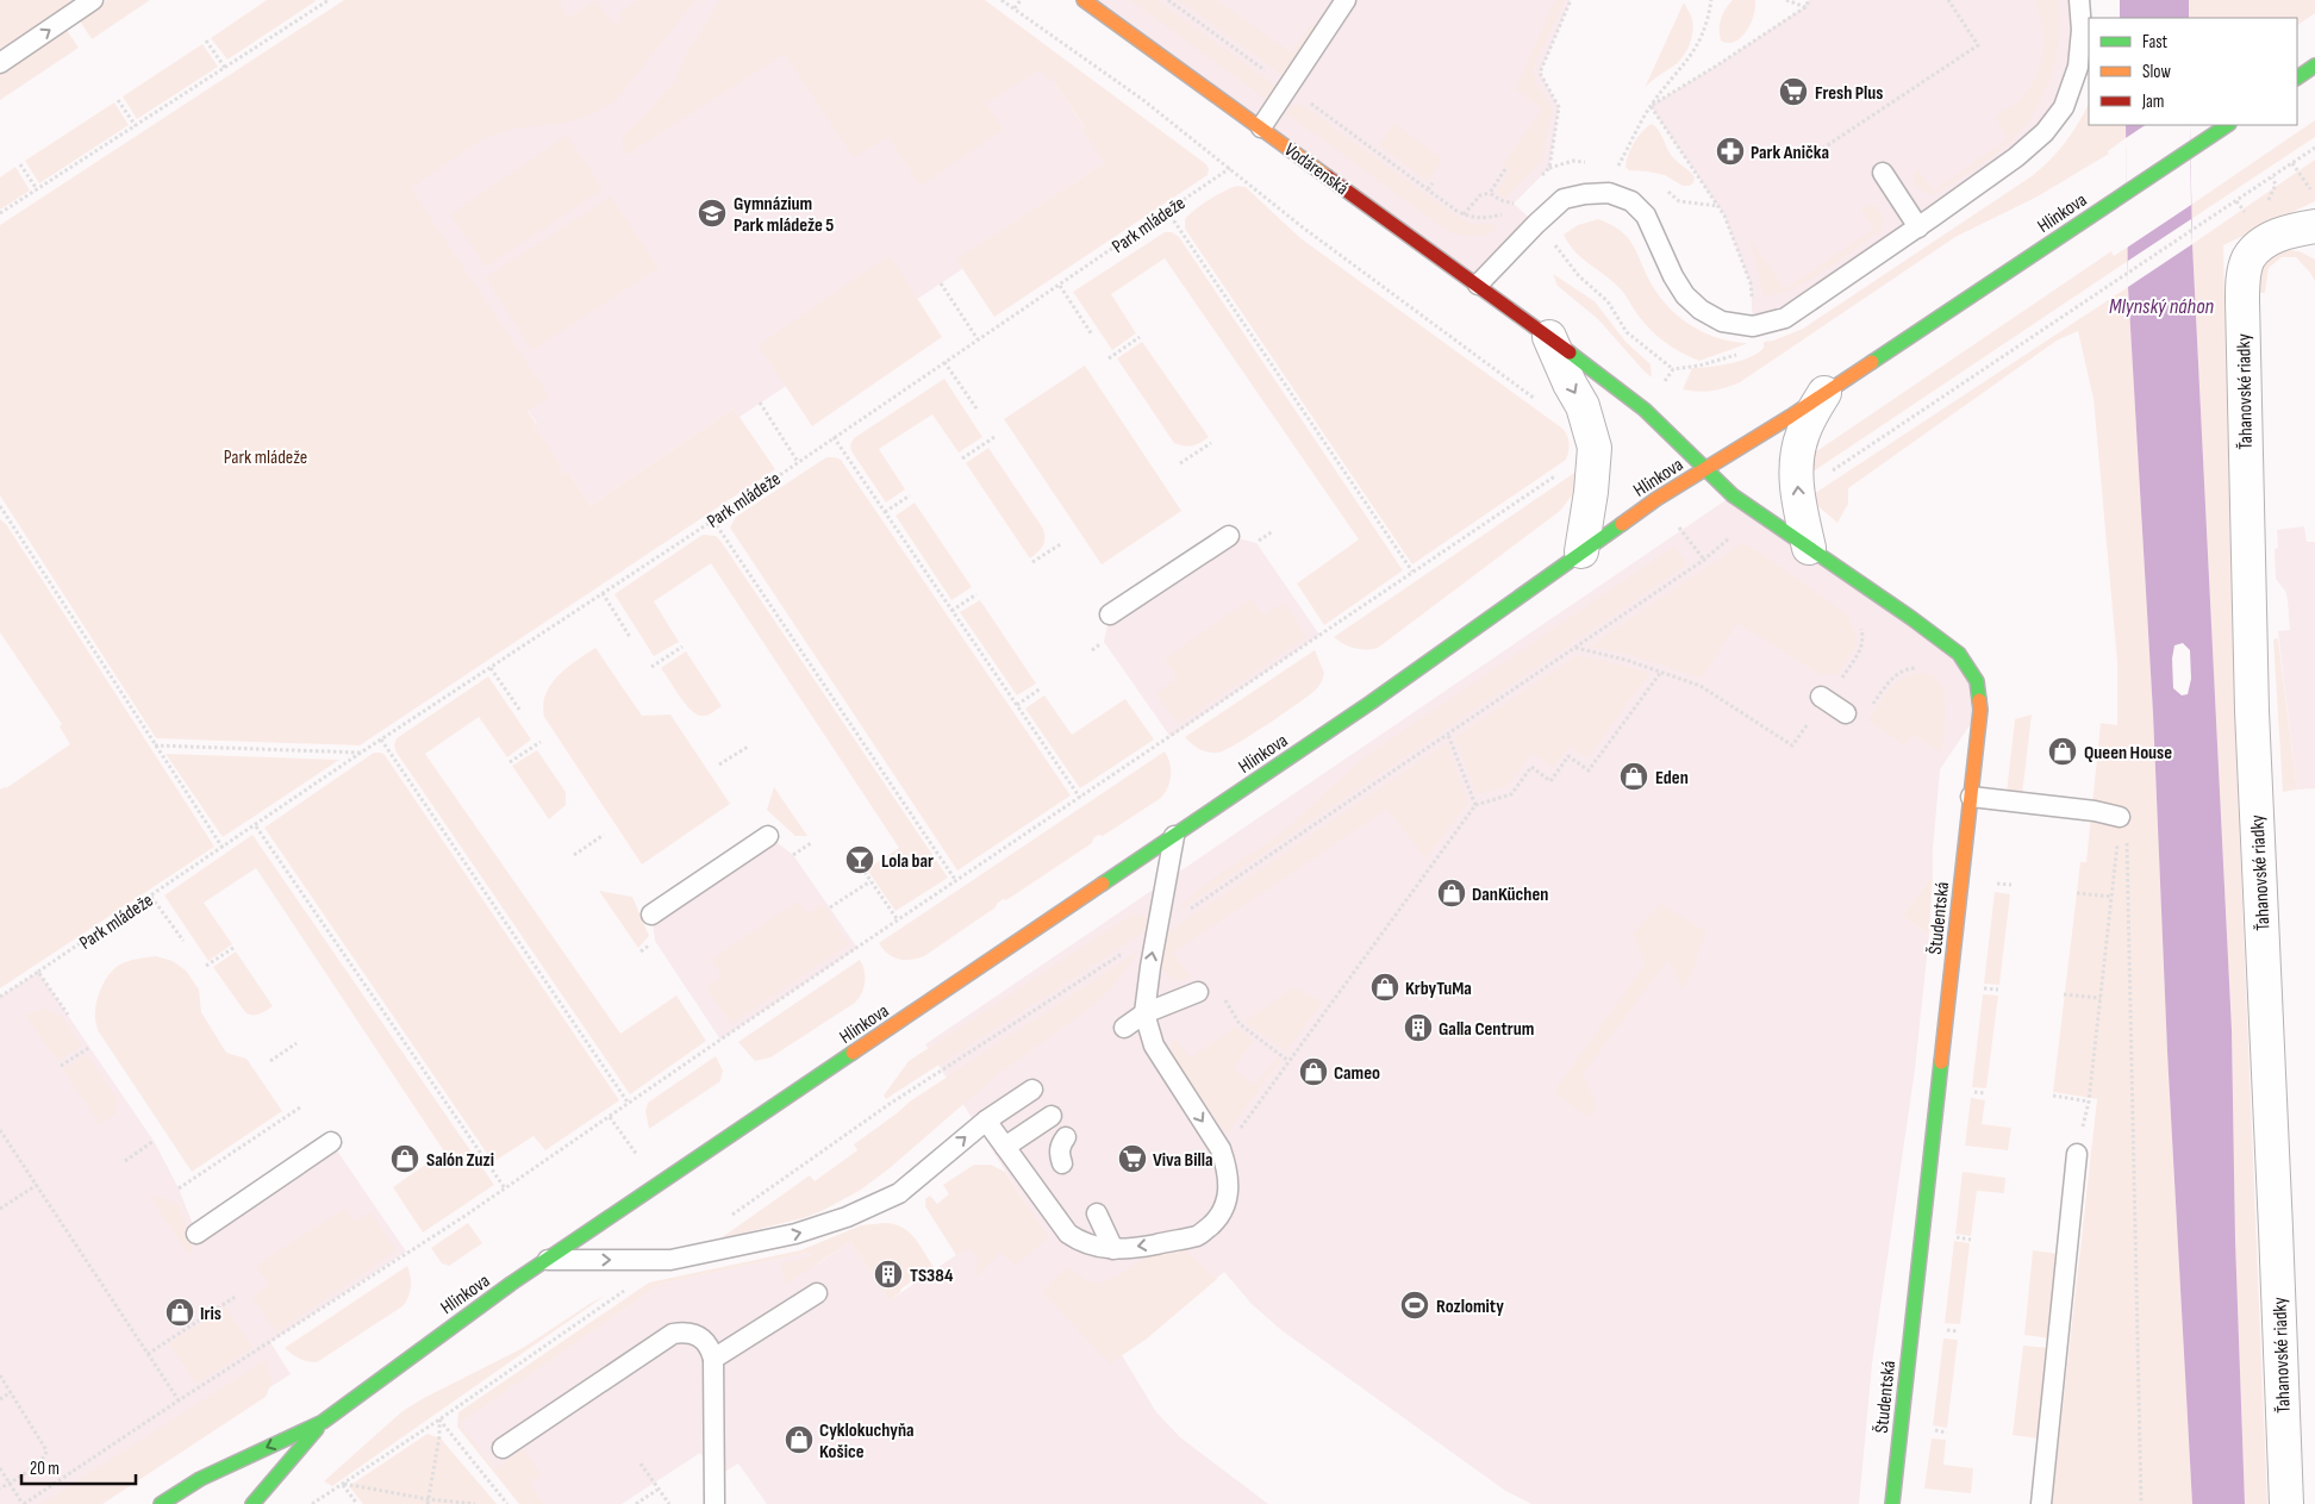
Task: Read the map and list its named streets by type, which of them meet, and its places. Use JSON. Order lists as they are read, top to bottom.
{
  "streets": {
    "main road": ["Vodárenská", "Hlinkova", "Študentská"],
    "street": ["Ťahanovské riadky"],
    "path": ["Park mládeže"]
  },
  "crossings": [
    ["Vodárenská", "Hlinkova"],
    ["Vodárenská", "Študentská"],
    ["Hlinkova", "Študentská"]
  ],
  "water": ["Mlynský náhon"],
  "parks": ["Park mládeže"],
  "places": {
    "supermarket": ["Fresh Plus", "Viva Billa"],
    "pharmacy": ["Park Anička"],
    "school or university": ["Gymnázium Park mládeže 5"],
    "shop": [
      "Queen House",
      "Eden",
      "DanKüchen",
      "KrbyTuMa",
      "Cameo",
      "Salón Zuzi",
      "Iris",
      "Cyklokuchyňa Košice"
    ],
    "bar": ["Lola bar"],
    "building": ["Galla Centrum", "TS384"],
    "sports": ["Rozlomity"]
  },
  "legend": ["Fast", "Slow", "Jam"],
  "scale_bar": "20 m"
}
